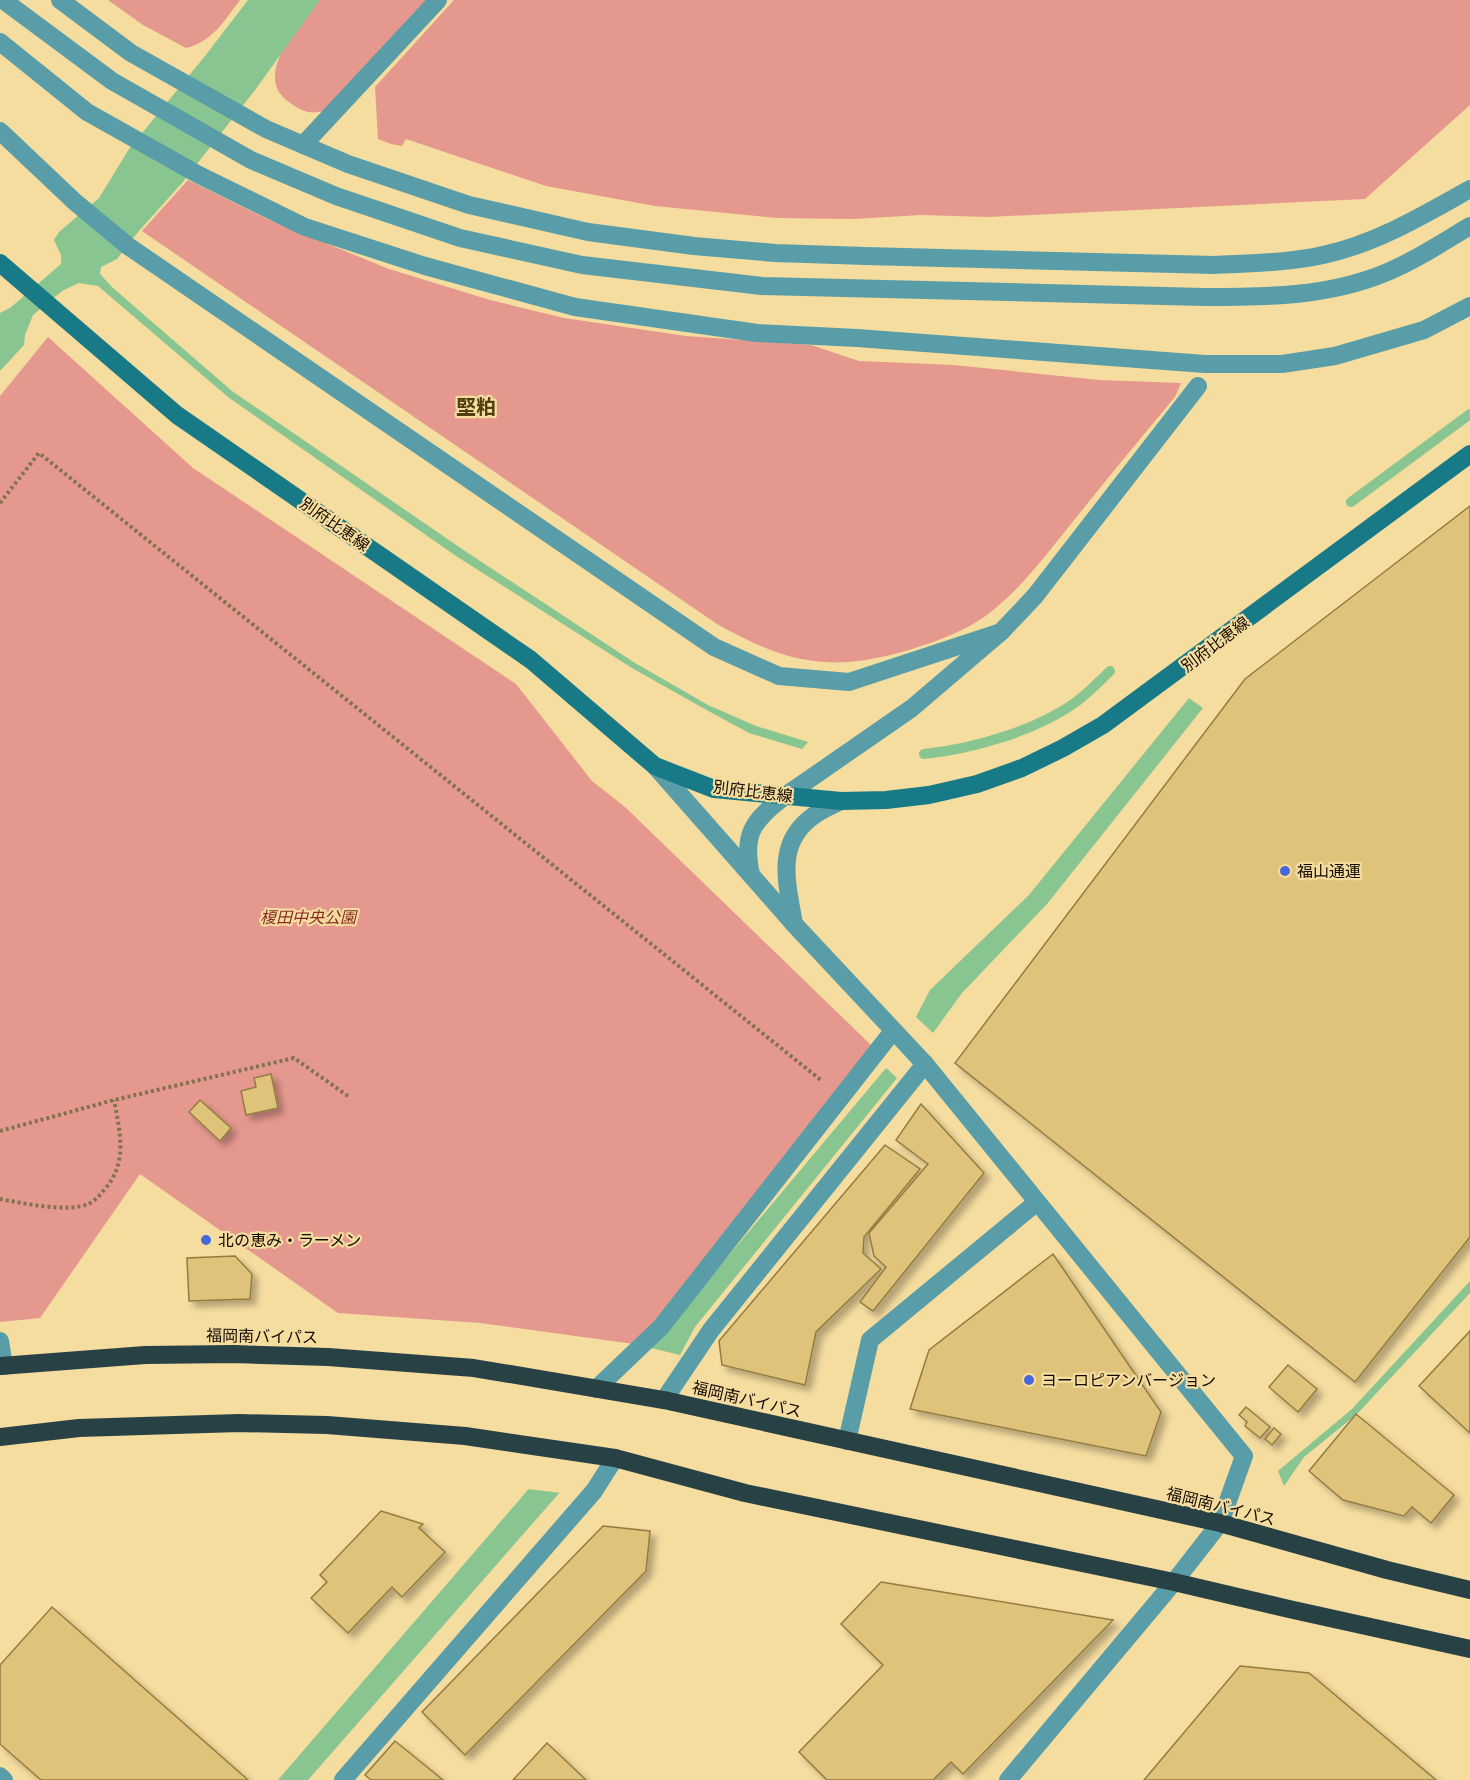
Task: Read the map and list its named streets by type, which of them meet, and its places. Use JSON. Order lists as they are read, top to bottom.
{
  "streets": {
    "highway": ["福岡南バイパス"],
    "main road": ["別府比恵線"]
  },
  "districts": ["堅粕"],
  "parks": ["榎田中央公園"],
  "places": ["福山通運", "北の恵み・ラーメン", "ヨーロピアンバージョン"]
}
